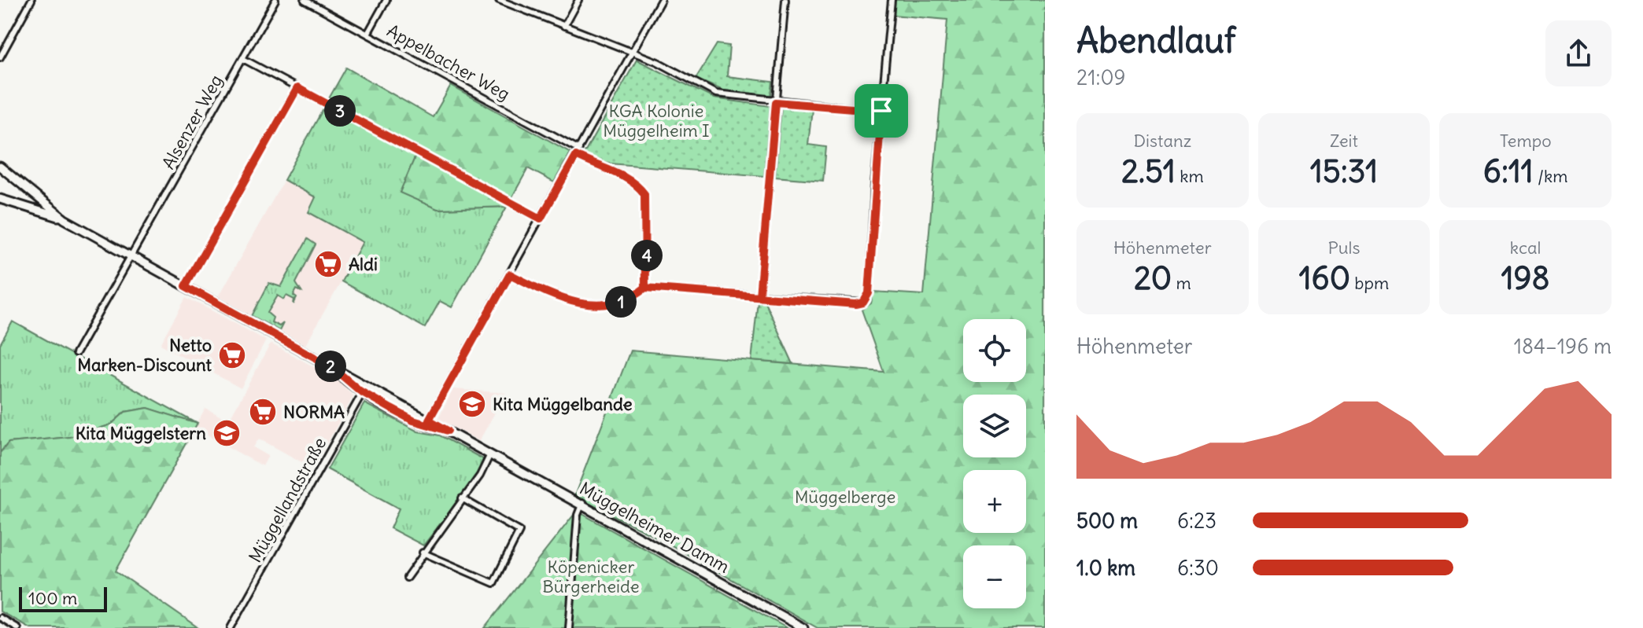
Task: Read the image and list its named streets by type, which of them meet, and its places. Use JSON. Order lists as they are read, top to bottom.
{
  "streets": {
    "main road": ["Müggelheimer Damm"],
    "street": ["Appelbacher Weg", "Alsenzer Weg", "Müggellandstraße"]
  },
  "crossings": [
    ["Alsenzer Weg", "Müggelheimer Damm"],
    ["Müggellandstraße", "Müggelheimer Damm"]
  ],
  "parks": ["KGA Kolonie Müggelheim I", "Müggelberge", "Köpenicker Bürgerheide"],
  "places": {
    "supermarket": ["Aldi", "Netto Marken-Discount", "NORMA"],
    "school or university": ["Kita Müggelbande", "Kita Müggelstern"]
  },
  "scale_bar": "100 m",
  "page": {
    "heading": ["Abendlauf", "21:09"],
    "pins": [
      "3",
      "4",
      "1",
      "2"
    ],
    "stats": [
      ["Distanz", "2.51 km"],
      ["Zeit", "15:31"],
      ["Tempo", "6:11 /km"],
      ["Höhenmeter", "20 m"],
      ["Puls", "160 bpm"],
      ["kcal", "198"]
    ],
    "map_buttons": ["+", "−"],
    "chart": ["Höhenmeter", "184–196 m"],
    "list": [
      {
        "name": "500 m",
        "note": "6:23"
      },
      {
        "name": "1.0 km",
        "note": "6:30"
      }
    ],
    "scale": "100 m"
  }
}
